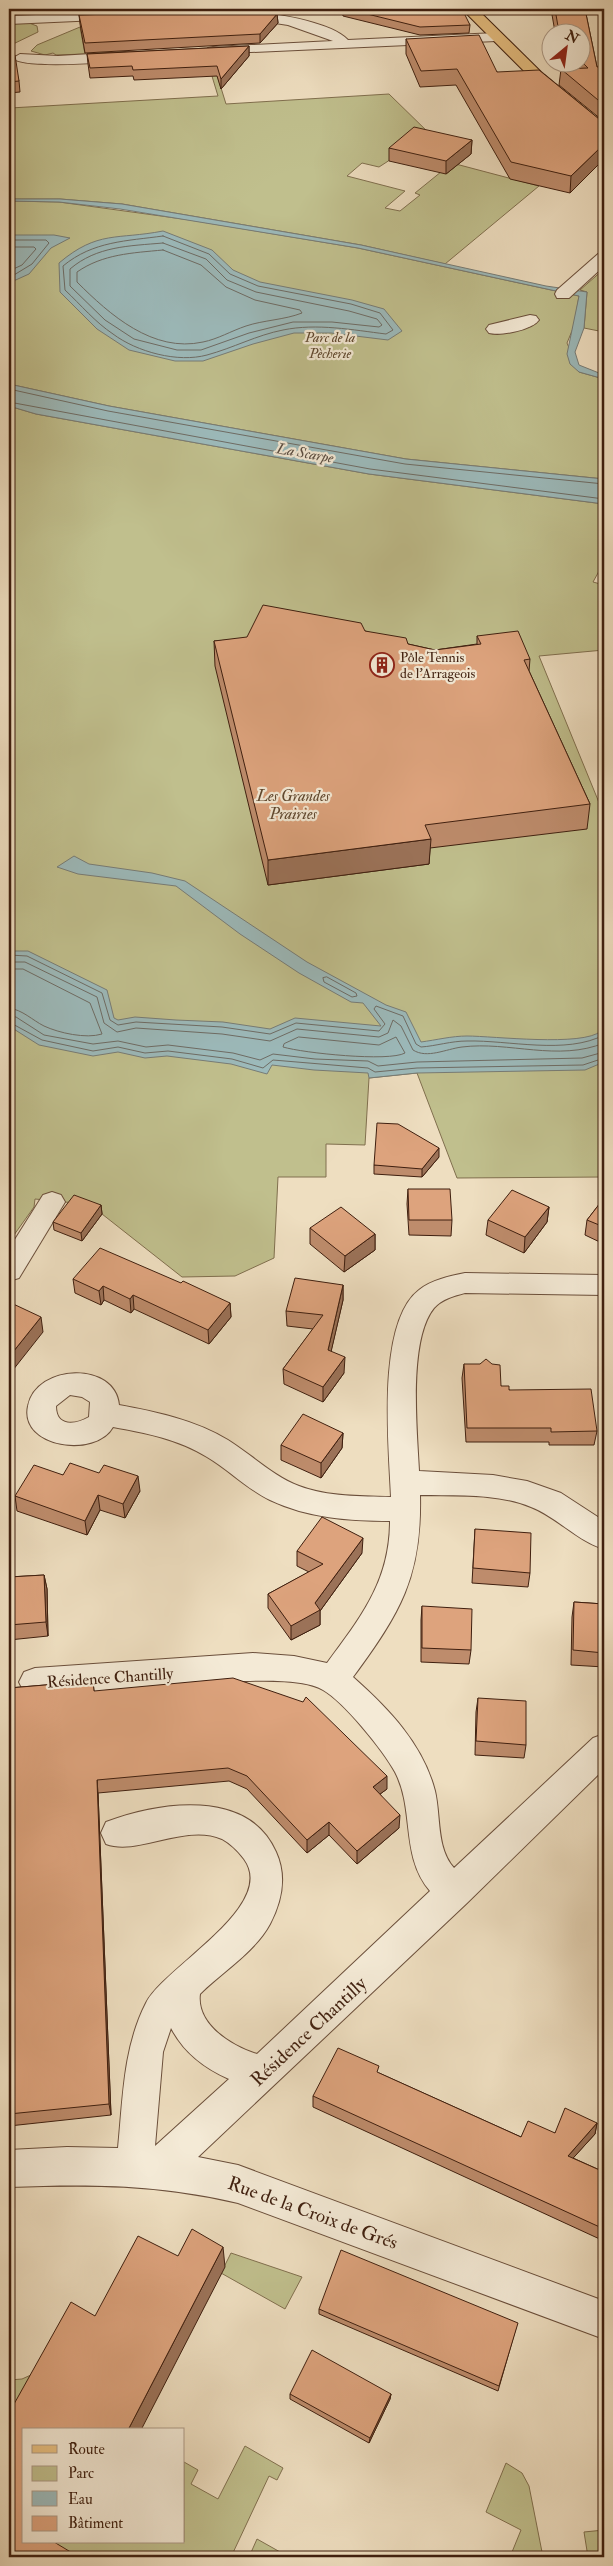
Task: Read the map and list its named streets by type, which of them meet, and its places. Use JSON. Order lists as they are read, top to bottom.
{
  "streets": {
    "street": ["Résidence Chantilly", "Rue de la Croix de Grés"]
  },
  "crossings": [
    ["Résidence Chantilly", "Rue de la Croix de Grés"]
  ],
  "water": ["La Scarpe"],
  "parks": ["Parc de la Pècherie", "Les Grandes Prairies"],
  "places": {
    "building": ["Pôle Tennis de l'Arrageois"]
  },
  "legend": [
    "Route",
    "Parc",
    "Eau",
    "Bâtiment"
  ],
  "north": "top right"
}
